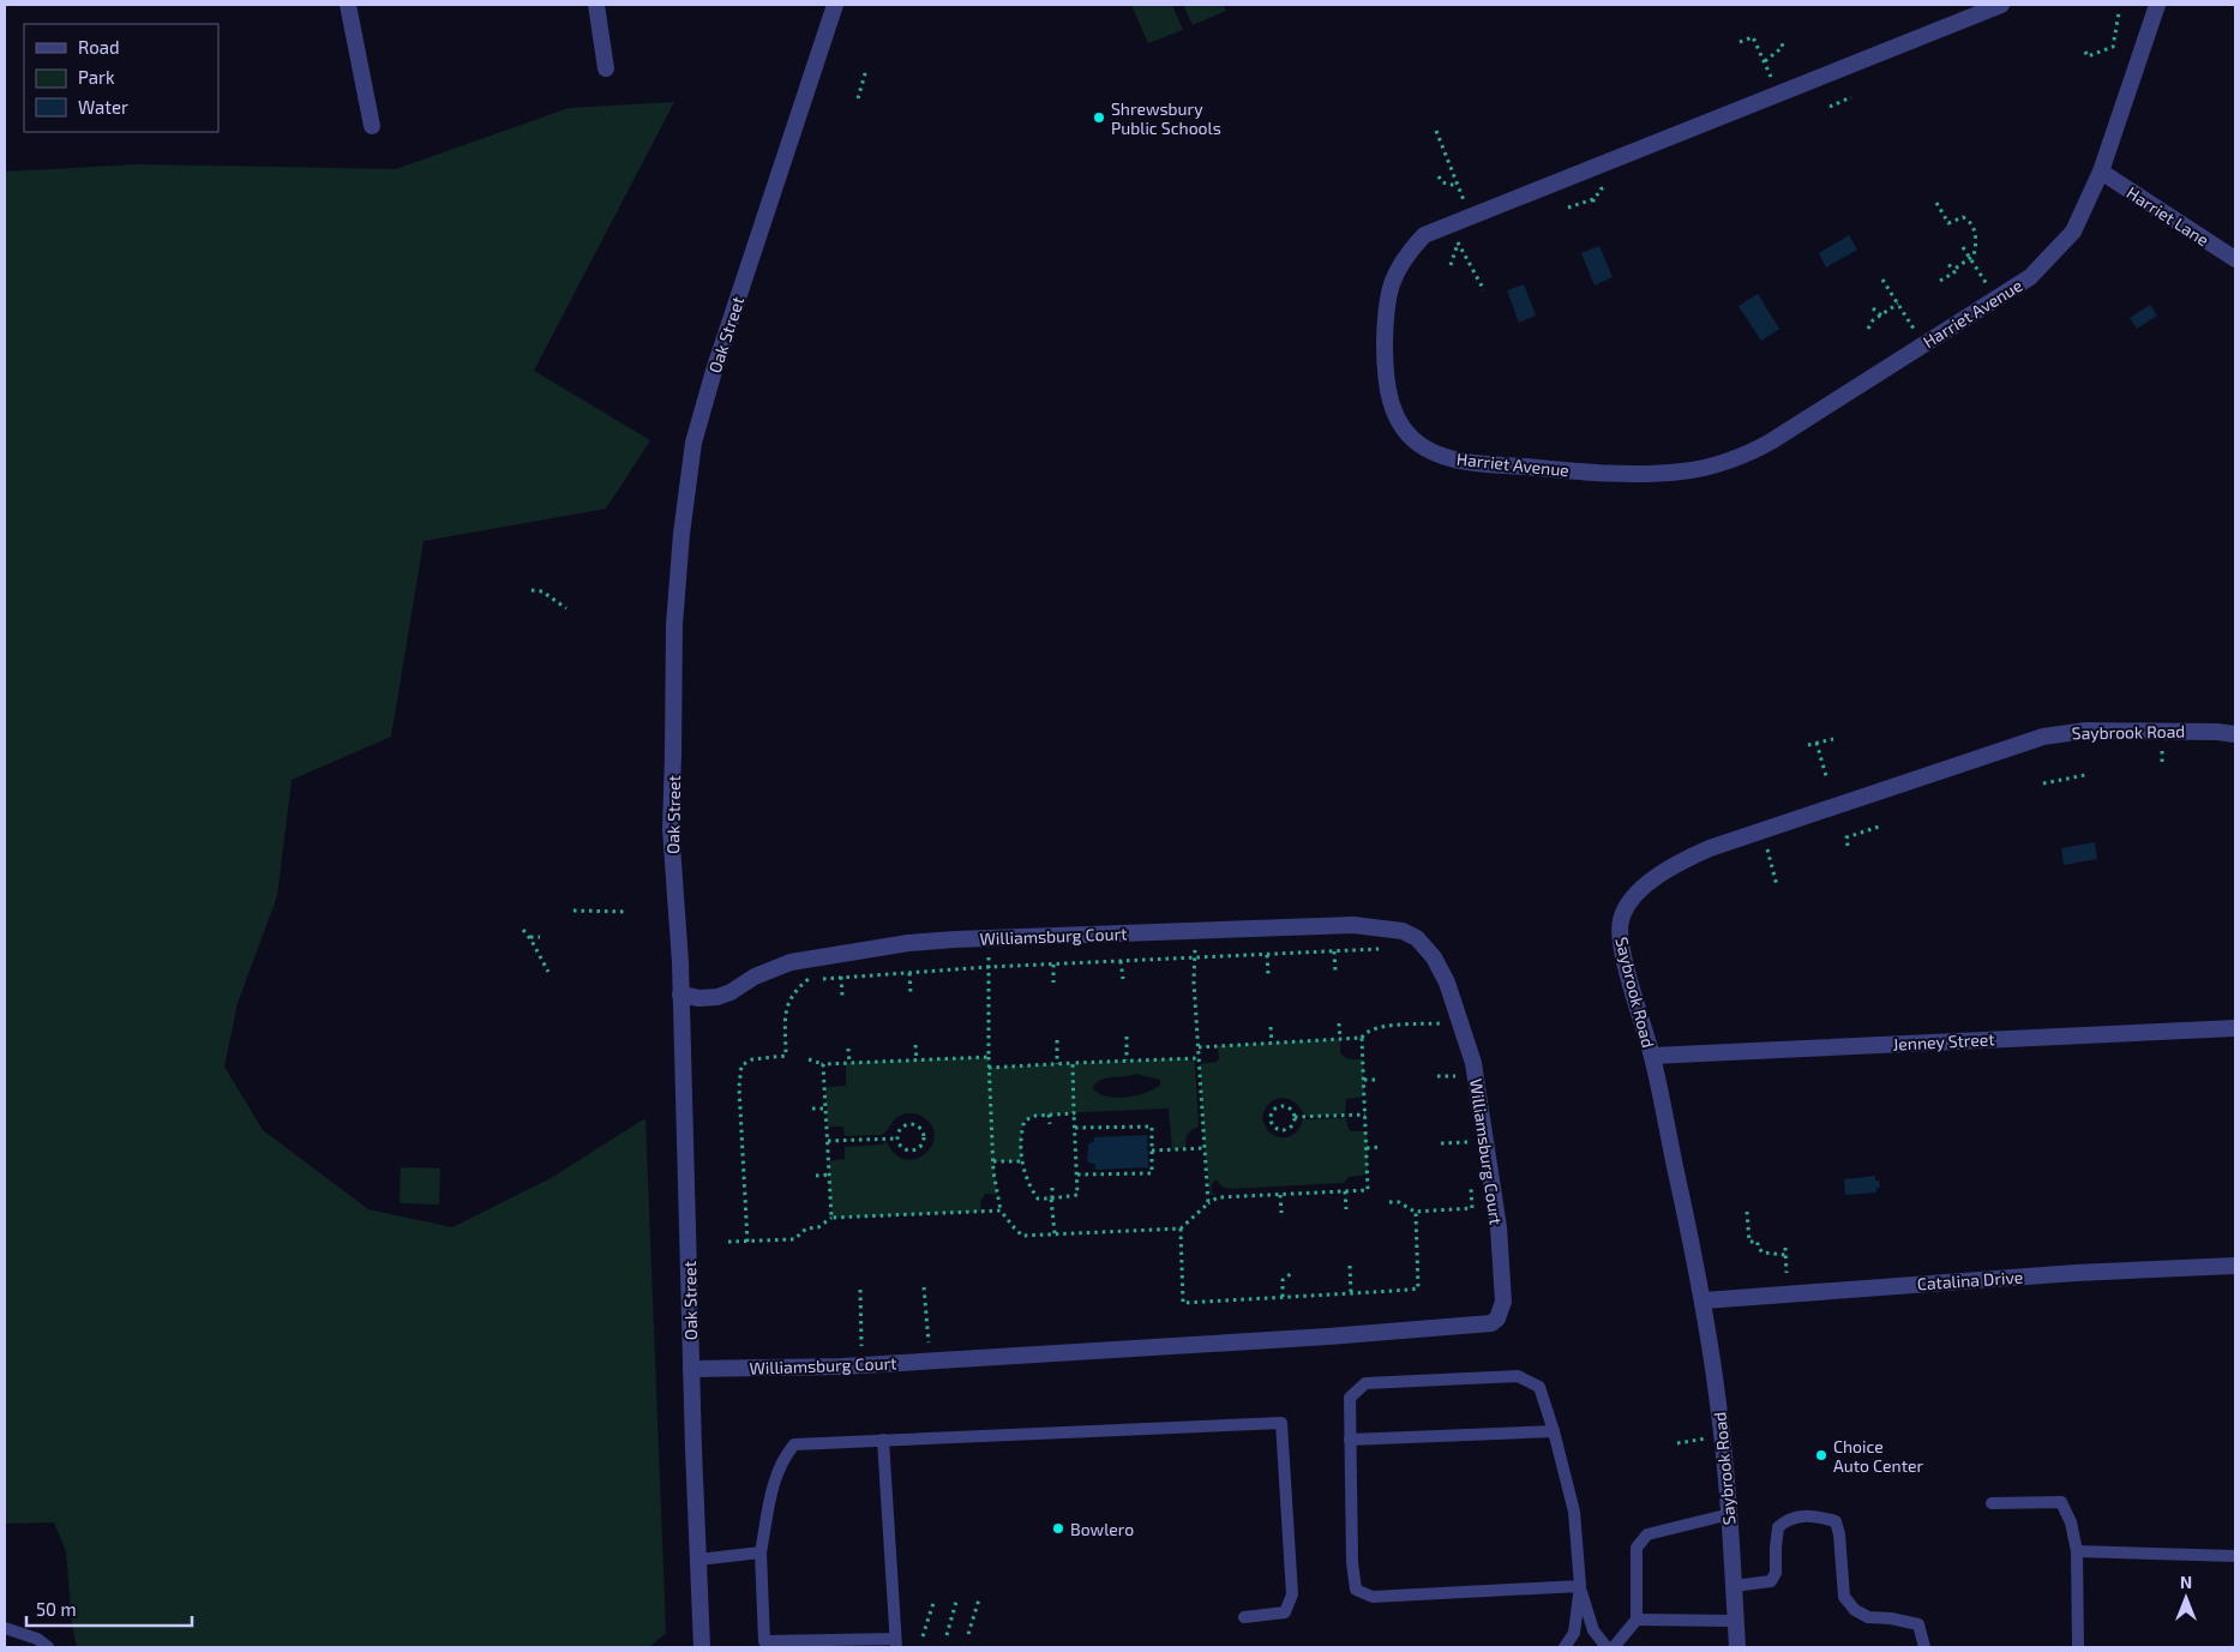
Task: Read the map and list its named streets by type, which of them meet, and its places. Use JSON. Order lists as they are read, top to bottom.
{
  "streets": {
    "street": [
      "Harriet Lane",
      "Harriet Avenue",
      "Oak Street",
      "Saybrook Road",
      "Williamsburg Court",
      "Jenney Street",
      "Catalina Drive"
    ]
  },
  "crossings": [
    ["Harriet Lane", "Harriet Avenue"],
    ["Oak Street", "Williamsburg Court"],
    ["Saybrook Road", "Jenney Street"],
    ["Saybrook Road", "Catalina Drive"]
  ],
  "places": ["Shrewsbury Public Schools", "Choice Auto Center", "Bowlero"],
  "legend": ["Road", "Park", "Water"],
  "scale_bar": "50 m",
  "north": "top"
}
